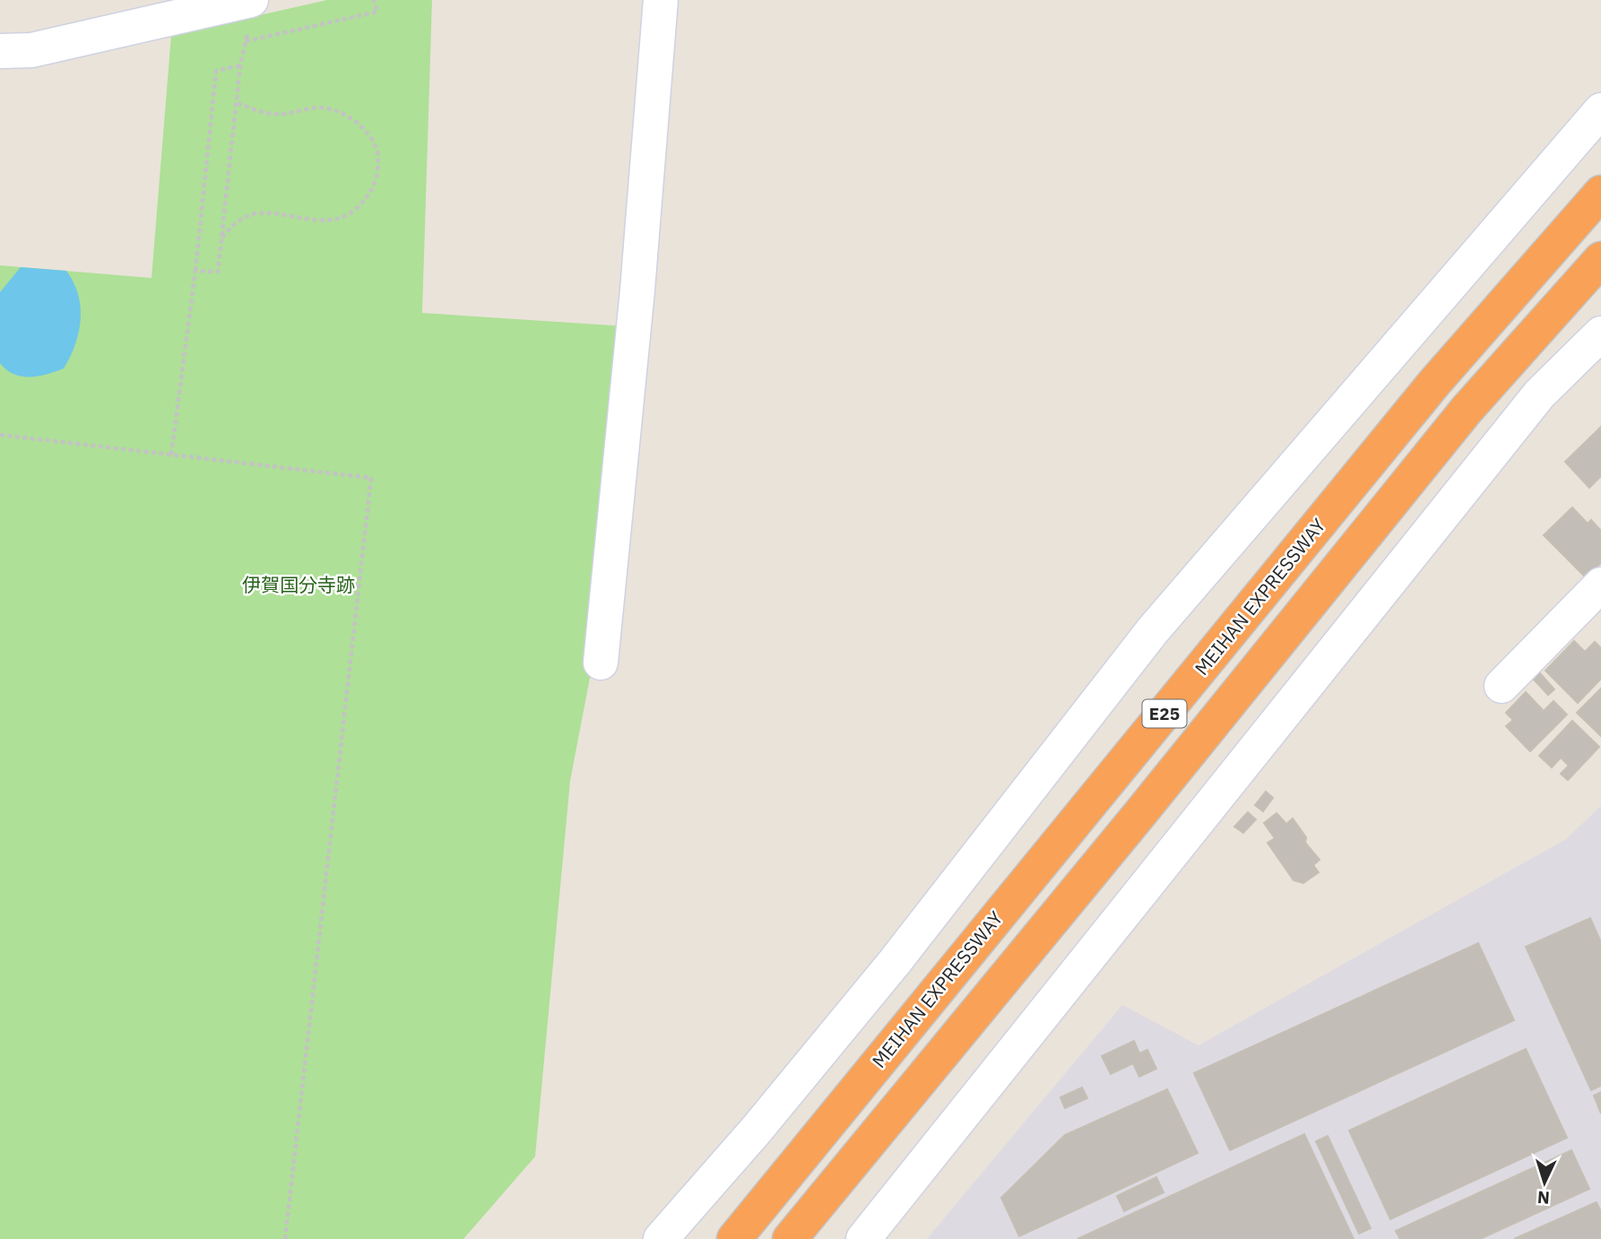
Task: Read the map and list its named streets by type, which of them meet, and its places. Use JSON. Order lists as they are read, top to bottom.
{
  "streets": {
    "highway": ["MEIHAN EXPRESSWAY", "E25"]
  },
  "parks": ["伊賀国分寺跡"],
  "north": "bottom"
}
